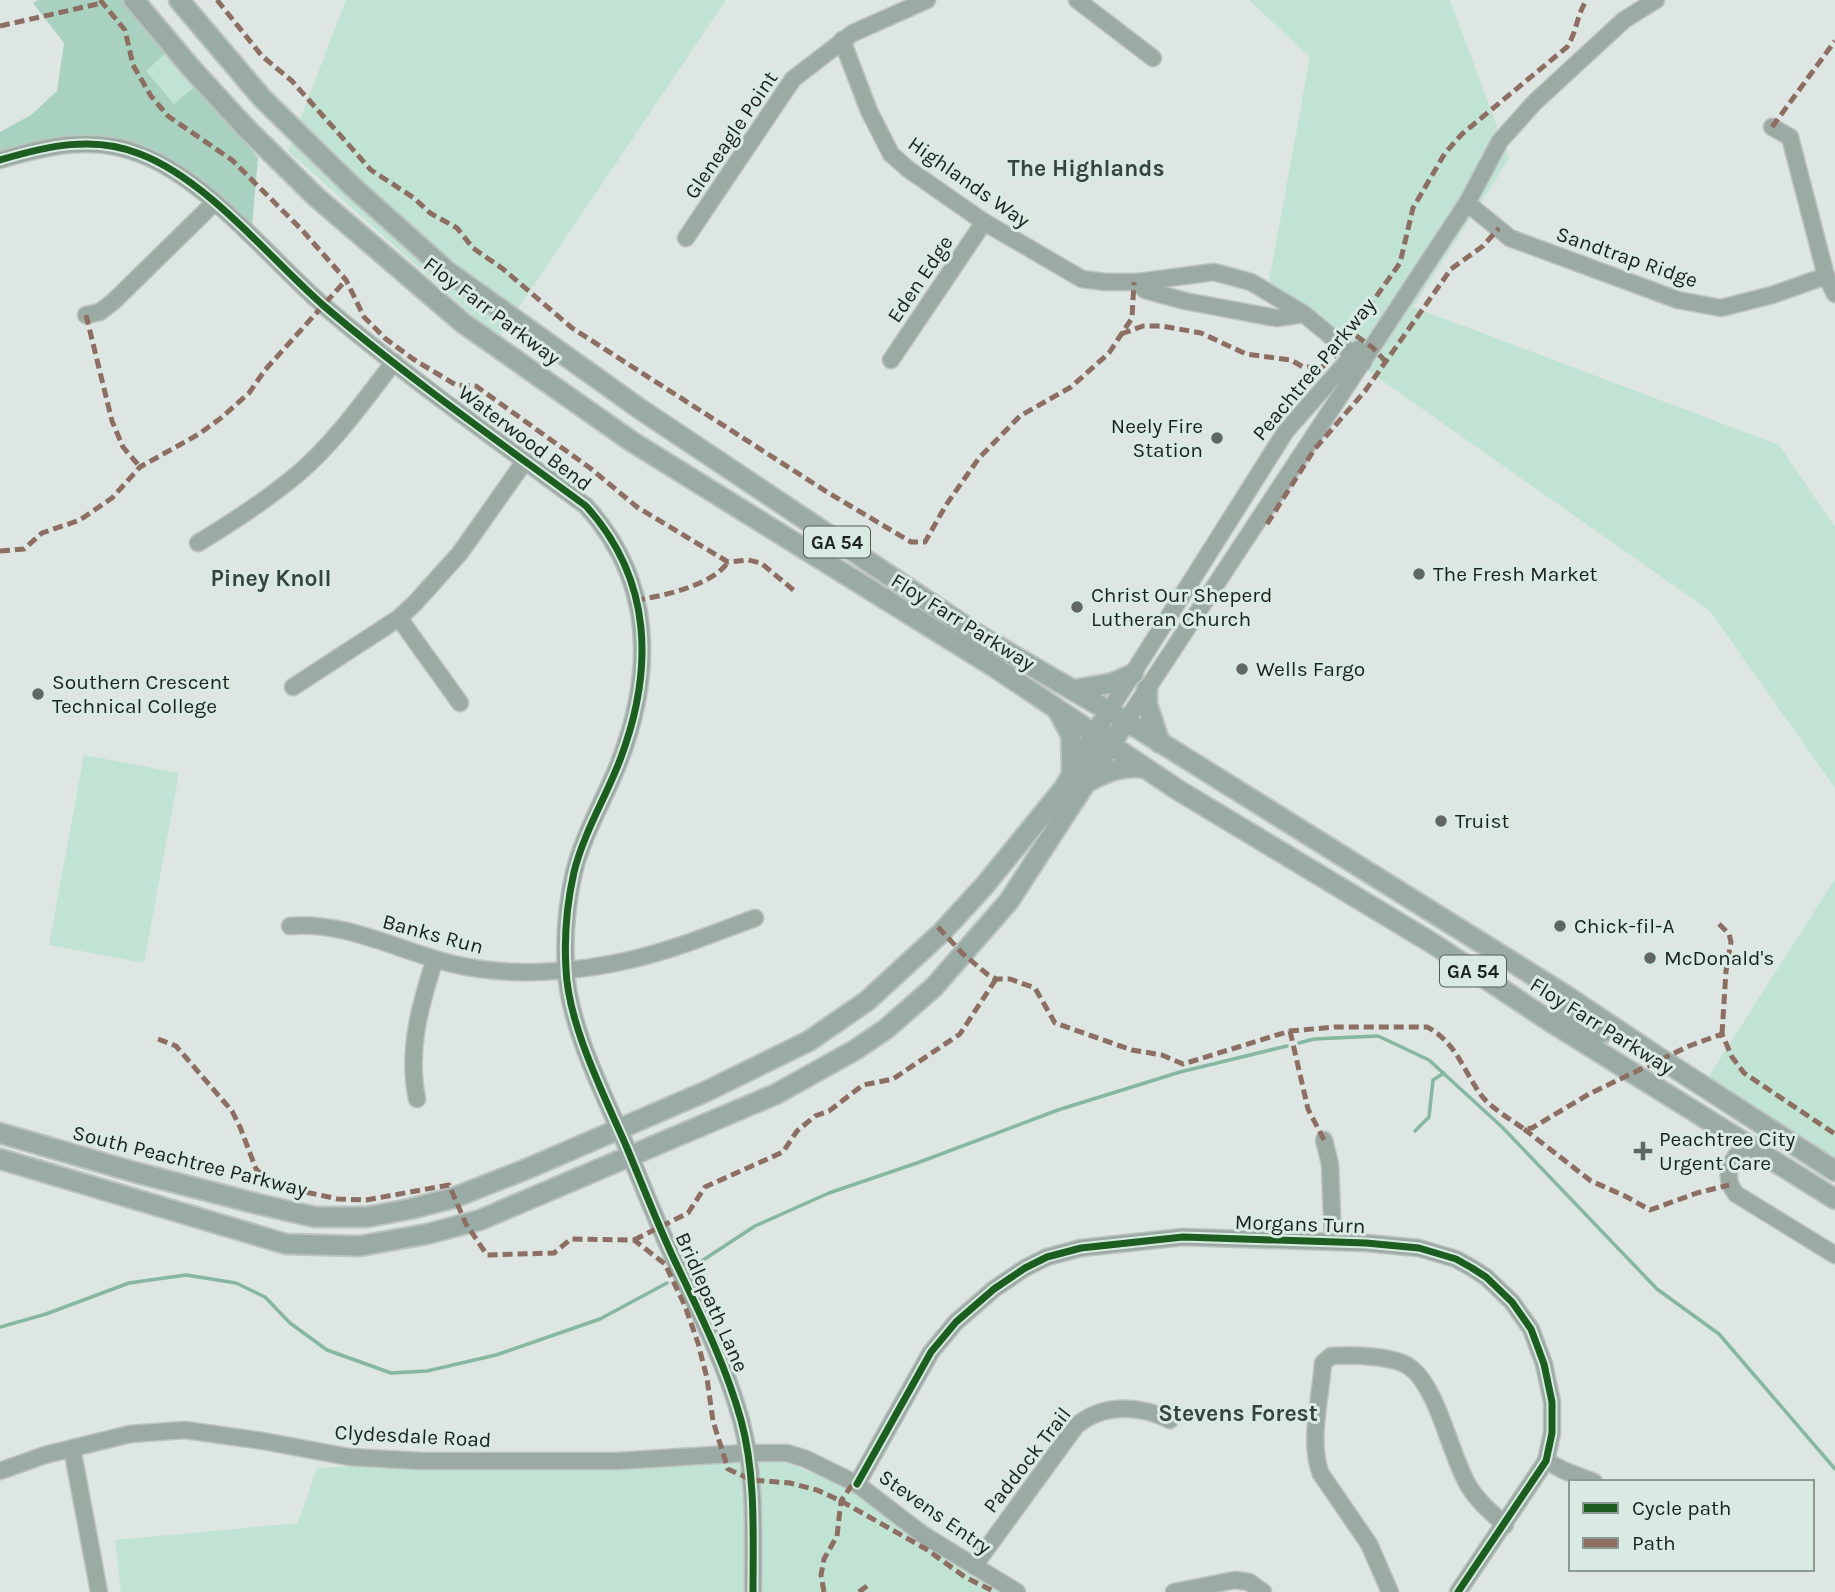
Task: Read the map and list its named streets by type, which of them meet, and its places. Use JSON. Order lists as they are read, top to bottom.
{
  "streets": {
    "main road": ["Floy Farr Parkway", "GA 54", "South Peachtree Parkway"],
    "street": [
      "Gleneagle Point",
      "Highlands Way",
      "Sandtrap Ridge",
      "Eden Edge",
      "Peachtree Parkway",
      "Waterwood Bend",
      "Banks Run",
      "Morgans Turn",
      "Bridlepath Lane",
      "Clydesdale Road",
      "Paddock Trail",
      "Stevens Entry"
    ]
  },
  "crossings": [
    ["Gleneagle Point", "Highlands Way"],
    ["Highlands Way", "Eden Edge"],
    ["Highlands Way", "Peachtree Parkway"],
    ["Floy Farr Parkway", "Peachtree Parkway"],
    ["Floy Farr Parkway", "South Peachtree Parkway"],
    ["Waterwood Bend", "Banks Run"],
    ["Waterwood Bend", "South Peachtree Parkway"],
    ["Waterwood Bend", "Bridlepath Lane"],
    ["South Peachtree Parkway", "Bridlepath Lane"],
    ["Morgans Turn", "Stevens Entry"],
    ["Bridlepath Lane", "Clydesdale Road"],
    ["Bridlepath Lane", "Stevens Entry"],
    ["Clydesdale Road", "Stevens Entry"],
    ["Paddock Trail", "Stevens Entry"]
  ],
  "districts": ["The Highlands", "Piney Knoll", "Stevens Forest"],
  "places": {
    "other": [
      "Neely Fire Station",
      "The Fresh Market",
      "Christ Our Sheperd Lutheran Church",
      "Wells Fargo",
      "Southern Crescent Technical College",
      "Truist",
      "Chick-fil-A",
      "McDonald's"
    ],
    "health": ["Peachtree City Urgent Care"]
  },
  "legend": ["Cycle path", "Path"]
}
